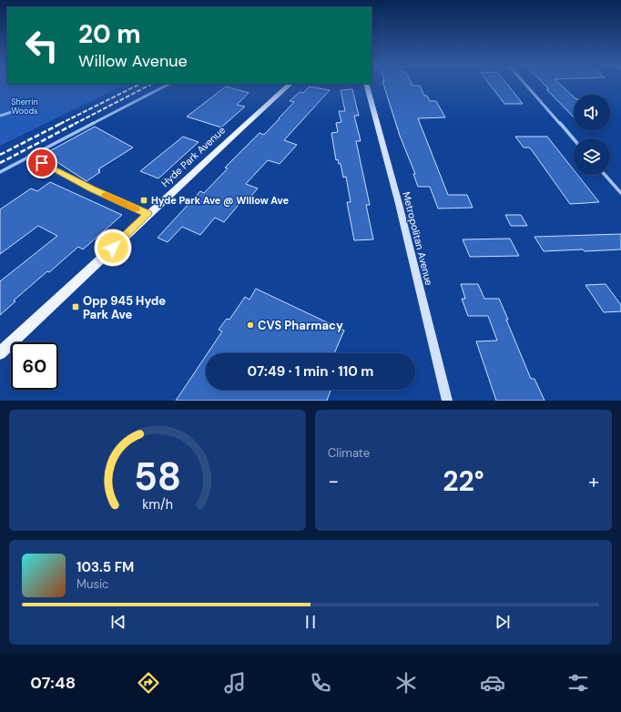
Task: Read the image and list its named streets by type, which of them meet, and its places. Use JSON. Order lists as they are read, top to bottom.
{
  "streets": {
    "main road": ["Hyde Park Avenue"],
    "street": ["Metropolitan Avenue"]
  },
  "parks": ["Sherrin Woods"],
  "places": {
    "transit": ["Hyde Park Ave @ Willow Ave", "Opp 945 Hyde Park Ave"],
    "other": ["CVS Pharmacy"]
  },
  "page": {
    "turn": ["20 m", "Willow Avenue"],
    "limit": "60",
    "trip": "07:49 · 1 min · 110 m",
    "tile": "Climate",
    "heat": ["−", "22°", "+"],
    "song": ["103.5 FM", "Music"],
    "tabs": "07:48",
    "gauge": ["58", "km/h"]
  }
}
